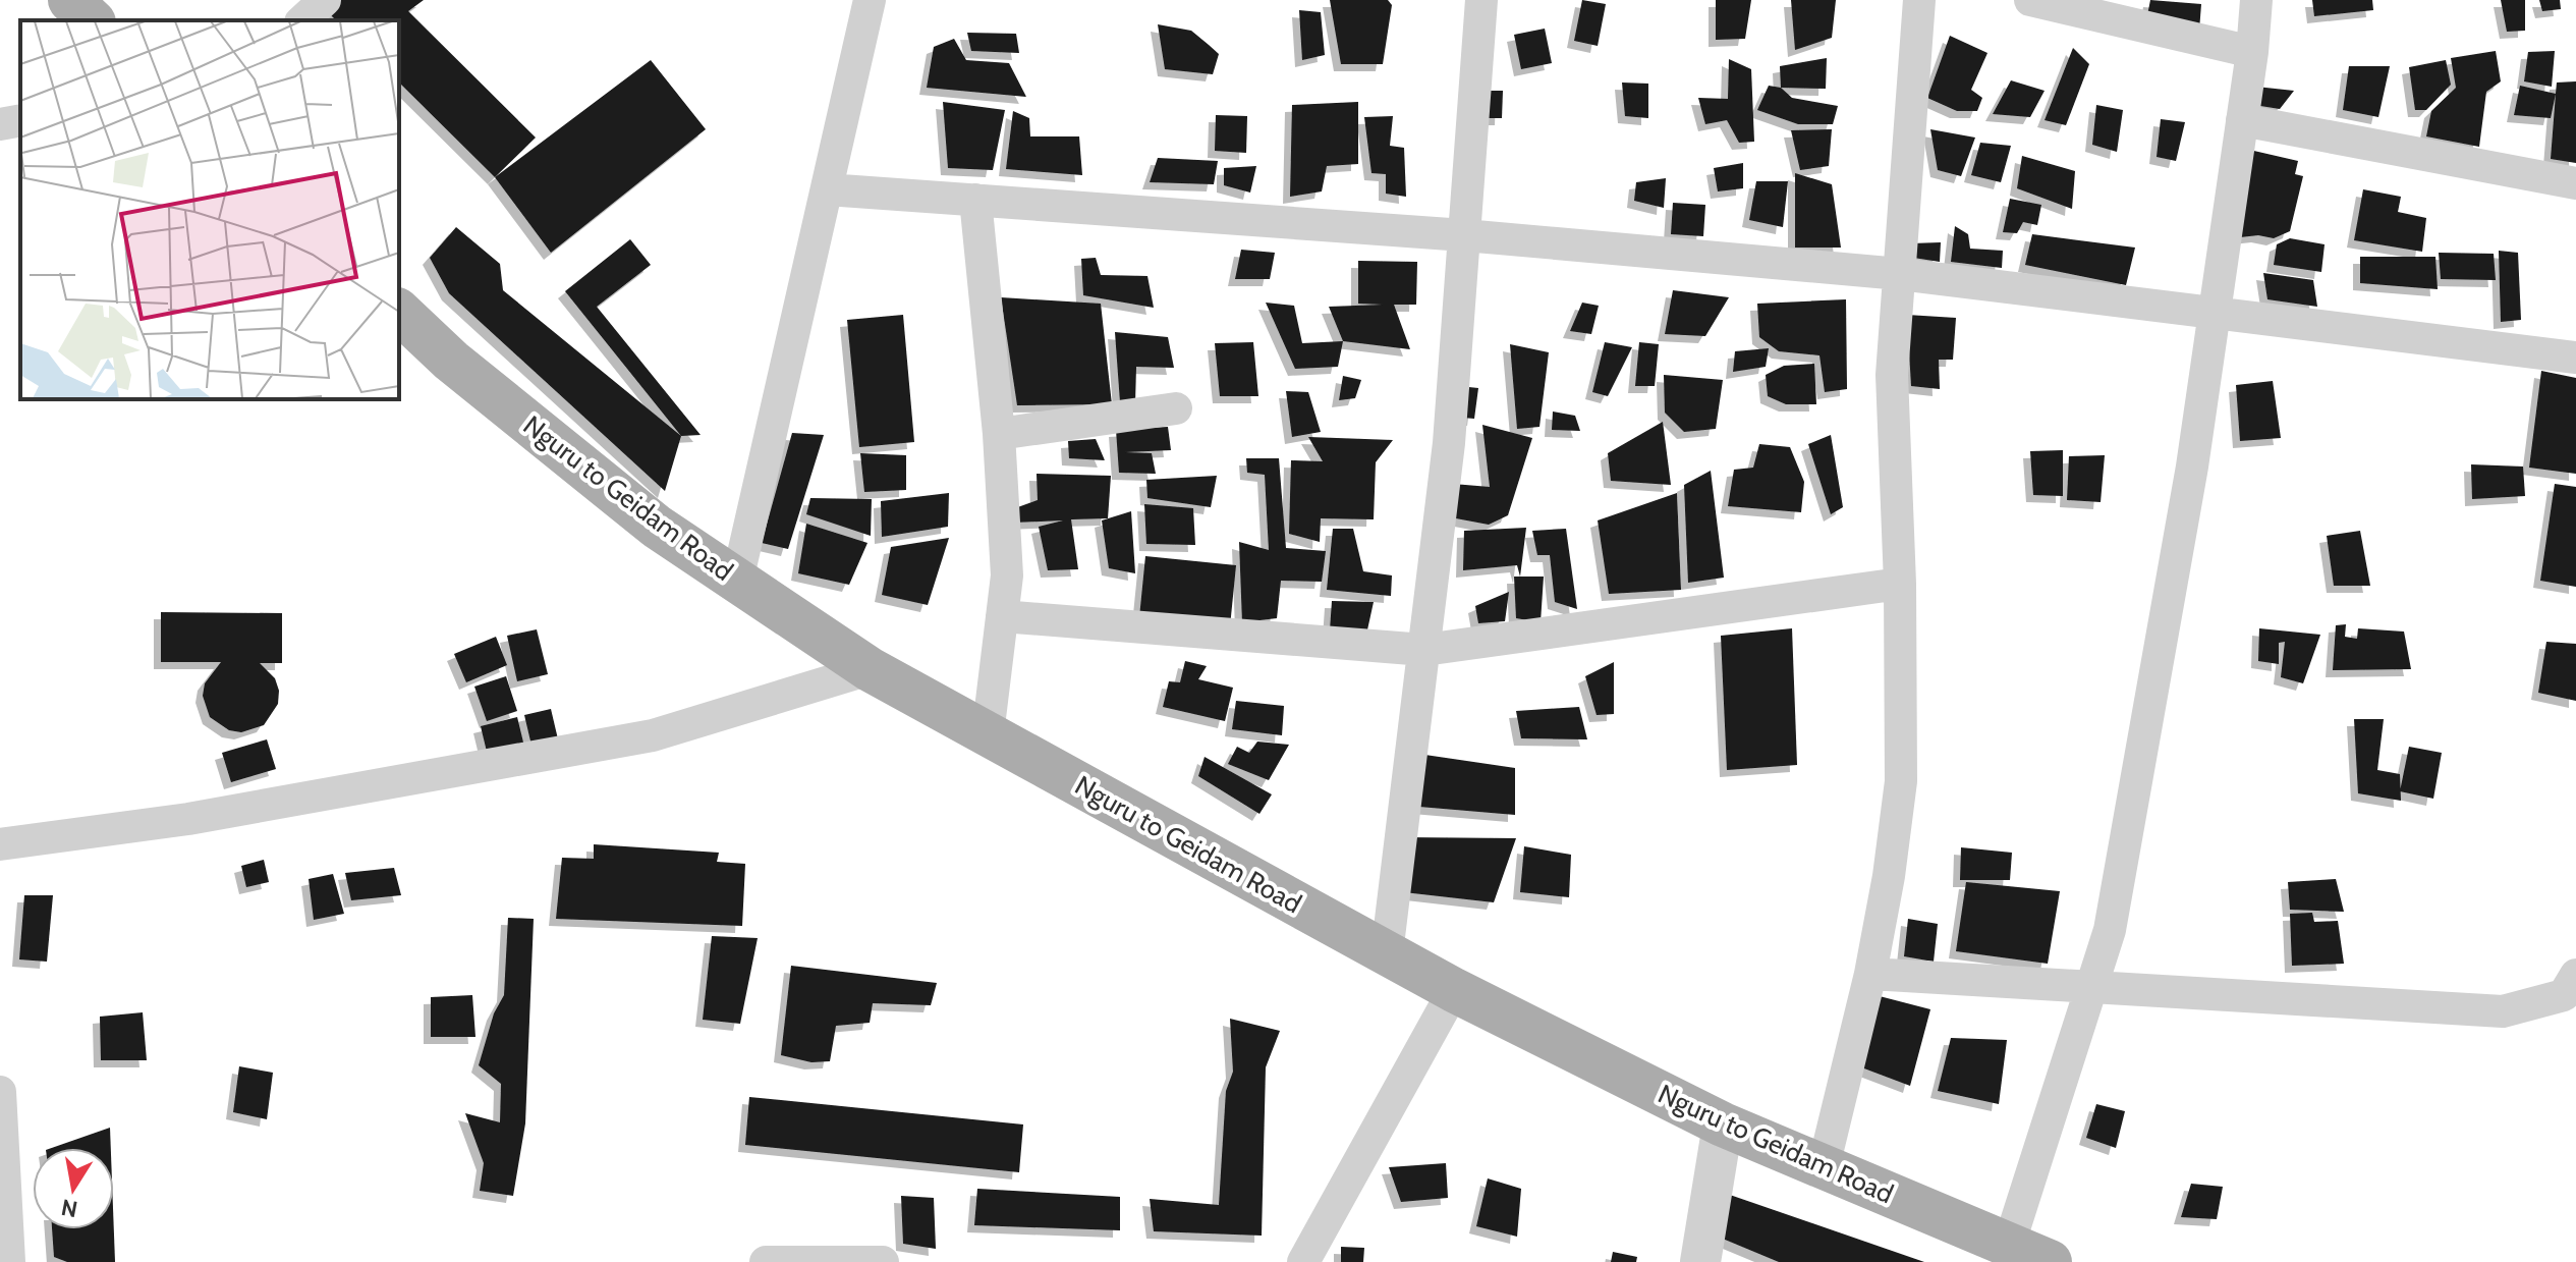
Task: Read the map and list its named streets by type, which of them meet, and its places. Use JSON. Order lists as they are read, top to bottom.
{
  "streets": {
    "main road": ["Nguru to Geidam Road"]
  },
  "north": "bottom"
}
